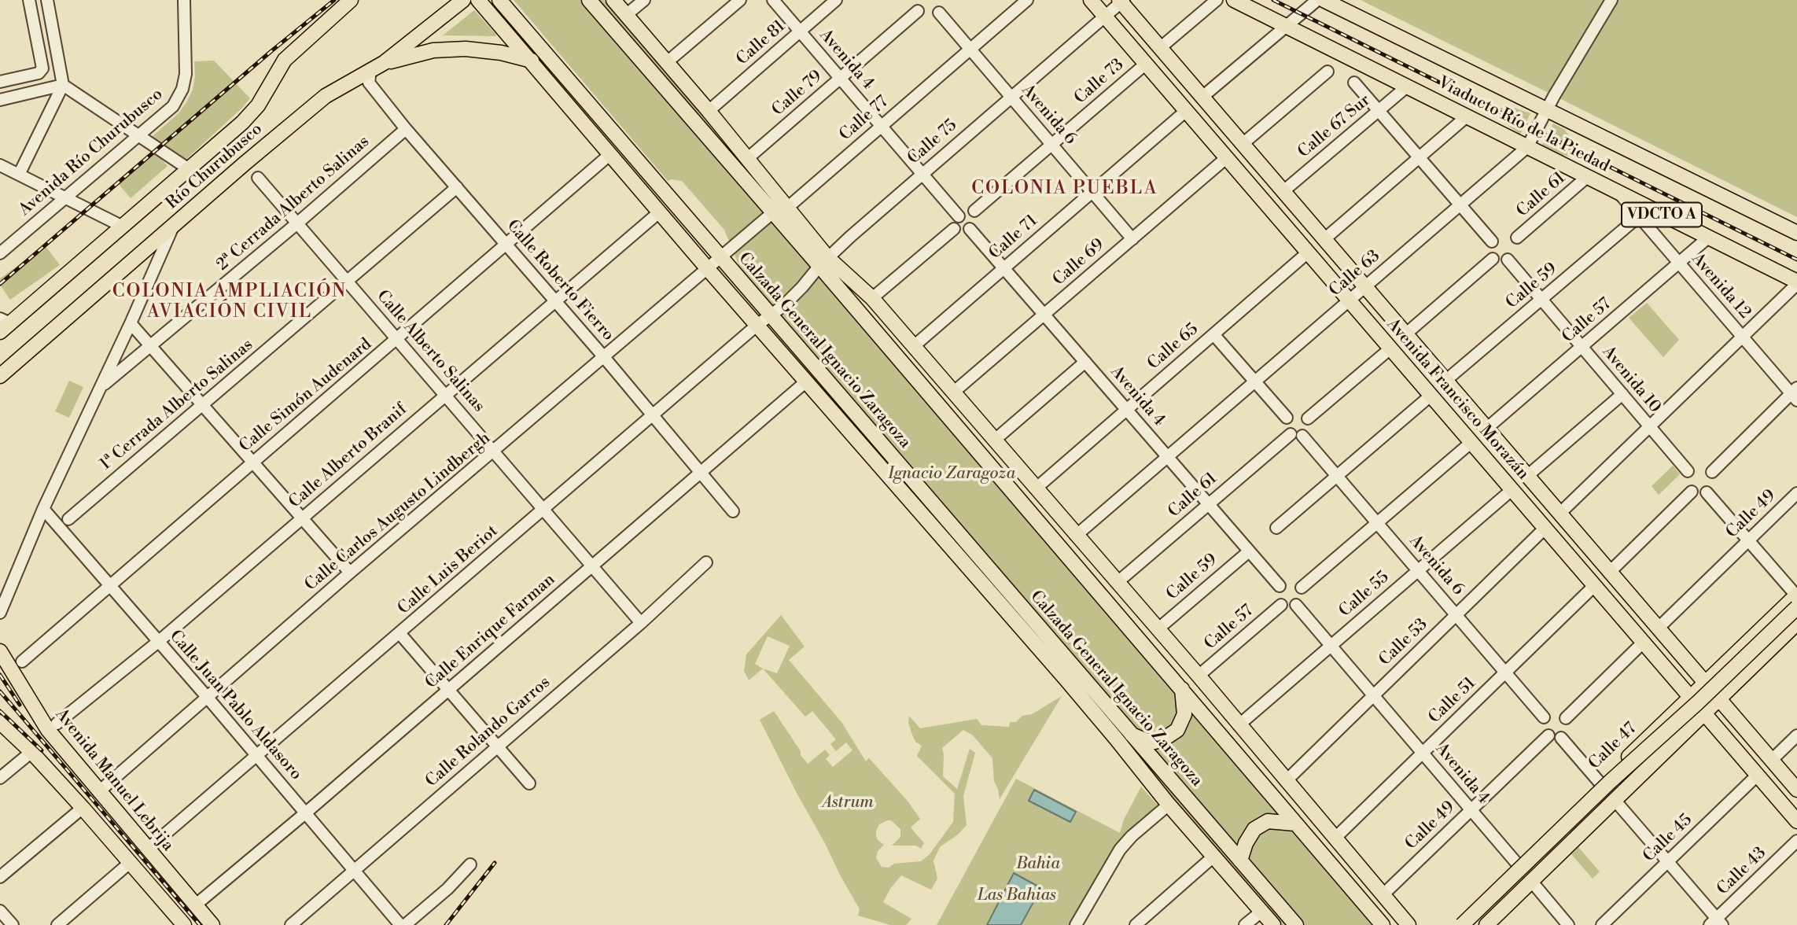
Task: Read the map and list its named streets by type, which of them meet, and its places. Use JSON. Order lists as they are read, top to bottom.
{
  "streets": {
    "main road": [
      "Viaducto Río de la Piedad",
      "Río Churubusco",
      "VDCTO A",
      "Calzada General Ignacio Zaragoza",
      "Avenida Francisco Morazán",
      "Calle 47",
      "Avenida Manuel Lebrija"
    ],
    "street": [
      "Calle 81",
      "Avenida 4",
      "Calle 73",
      "Calle 79",
      "Avenida 6",
      "Calle 77",
      "Calle 67 Sur",
      "Calle 75",
      "Avenida Río Churubusco",
      "Calle 61",
      "2ª Cerrada Alberto Salinas",
      "Calle 71",
      "Calle 69",
      "Calle 63",
      "Calle Roberto Fierro",
      "Calle 59",
      "Avenida 12",
      "Calle 57",
      "Calle 65",
      "Calle Alberto Salinas",
      "Avenida 10",
      "Calle Simón Audenard",
      "1ª Cerrada Alberto Salinas",
      "Calle Alberto Branif",
      "Calle Carlos Augusto Lindbergh",
      "Calle 49",
      "Calle Luis Beriot",
      "Calle 55",
      "Calle Enrique Farman",
      "Calle 53",
      "Calle 51",
      "Calle Juan Pablo Aldasoro",
      "Calle Rolando Garros",
      "Calle 45",
      "Calle 43"
    ]
  },
  "crossings": [
    ["Calle 81", "Avenida 4"],
    ["Avenida 4", "Calle 79"],
    ["Avenida 4", "Calle 77"],
    ["Avenida 4", "Calle 75"],
    ["Avenida 4", "Calle 61"],
    ["Avenida 4", "Calle 71"],
    ["Avenida 4", "Calle 69"],
    ["Avenida 4", "Calle 63"],
    ["Avenida 4", "Calle 59"],
    ["Avenida 4", "Calle 65"],
    ["Avenida 4", "Calle 49"],
    ["Avenida 4", "Calle 55"],
    ["Avenida 4", "Calle 53"],
    ["Avenida 4", "Calle 51"],
    ["Avenida 4", "Calle 47"],
    ["Calle 73", "Avenida 6"],
    ["Calle 73", "Avenida Francisco Morazán"],
    ["Avenida 6", "Calle 77"],
    ["Avenida 6", "Calle 75"],
    ["Avenida 6", "Calle 71"],
    ["Avenida 6", "Calle 69"],
    ["Avenida 6", "Calle 55"],
    ["Avenida 6", "Calle 53"],
    ["Avenida 6", "Calle 51"],
    ["Calle 77", "Calzada General Ignacio Zaragoza"],
    ["Calle 77", "Calle Carlos Augusto Lindbergh"],
    ["Viaducto Río de la Piedad", "Calle 67 Sur"],
    ["Viaducto Río de la Piedad", "Calle 61"],
    ["Viaducto Río de la Piedad", "Calle 63"],
    ["Viaducto Río de la Piedad", "Avenida 12"],
    ["Viaducto Río de la Piedad", "Calle 57"],
    ["Calle 67 Sur", "Avenida Francisco Morazán"],
    ["Calle 75", "Calzada General Ignacio Zaragoza"],
    ["Calle 75", "Avenida Francisco Morazán"],
    ["Calle 75", "Calle Luis Beriot"],
    ["Río Churubusco", "Calle Roberto Fierro"],
    ["2ª Cerrada Alberto Salinas", "Calle Roberto Fierro"],
    ["2ª Cerrada Alberto Salinas", "Calle Alberto Salinas"],
    ["Calle 71", "Avenida Francisco Morazán"],
    ["Calle 69", "Avenida Francisco Morazán"],
    ["Calle 63", "Avenida Francisco Morazán"],
    ["Calle Roberto Fierro", "Calle Simón Audenard"],
    ["Calle Roberto Fierro", "1ª Cerrada Alberto Salinas"],
    ["Calle Roberto Fierro", "Calle Alberto Branif"],
    ["Calle Roberto Fierro", "Calle Carlos Augusto Lindbergh"],
    ["Calle Roberto Fierro", "Calle Luis Beriot"],
    ["Calle Roberto Fierro", "Calle Enrique Farman"],
    ["Calle 59", "Avenida 12"],
    ["Calle 59", "Avenida 10"],
    ["Calle 59", "Avenida Francisco Morazán"],
    ["Avenida 12", "Calle 57"],
    ["Calle 57", "Avenida 10"],
    ["Calle 57", "Avenida Francisco Morazán"],
    ["Calle 65", "Avenida Francisco Morazán"],
    ["Calzada General Ignacio Zaragoza", "Calle Simón Audenard"],
    ["Calzada General Ignacio Zaragoza", "Calle Alberto Branif"],
    ["Calzada General Ignacio Zaragoza", "Calle Carlos Augusto Lindbergh"],
    ["Calzada General Ignacio Zaragoza", "Calle Luis Beriot"],
    ["Calzada General Ignacio Zaragoza", "Calle Enrique Farman"],
    ["Calle Alberto Salinas", "Calle Simón Audenard"],
    ["Calle Alberto Salinas", "1ª Cerrada Alberto Salinas"],
    ["Calle Alberto Salinas", "Calle Alberto Branif"],
    ["Calle Alberto Salinas", "Calle Carlos Augusto Lindbergh"],
    ["Calle Alberto Salinas", "Calle Luis Beriot"],
    ["Calle Alberto Salinas", "Calle Enrique Farman"],
    ["Calle Alberto Salinas", "Calle Rolando Garros"],
    ["Calle Simón Audenard", "Calle Juan Pablo Aldasoro"],
    ["Avenida Francisco Morazán", "Calle 49"],
    ["Avenida Francisco Morazán", "Calle 55"],
    ["Avenida Francisco Morazán", "Calle 53"],
    ["Avenida Francisco Morazán", "Calle 51"],
    ["Avenida Francisco Morazán", "Calle 47"],
    ["Avenida Francisco Morazán", "Calle 45"],
    ["Calle Alberto Branif", "Calle Juan Pablo Aldasoro"],
    ["Calle Carlos Augusto Lindbergh", "Calle Juan Pablo Aldasoro"],
    ["Calle Carlos Augusto Lindbergh", "Avenida Manuel Lebrija"],
    ["Calle Luis Beriot", "Calle Juan Pablo Aldasoro"],
    ["Calle Luis Beriot", "Avenida Manuel Lebrija"],
    ["Calle Enrique Farman", "Calle Juan Pablo Aldasoro"],
    ["Calle Enrique Farman", "Avenida Manuel Lebrija"],
    ["Calle Juan Pablo Aldasoro", "Calle Rolando Garros"]
  ],
  "districts": ["COLONIA PUEBLA", "COLONIA AMPLIACIÓN AVIACIÓN CIVIL"],
  "parks": [
    "Ignacio Zaragoza",
    "Astrum",
    "Bahia",
    "Las Bahias"
  ]
}
